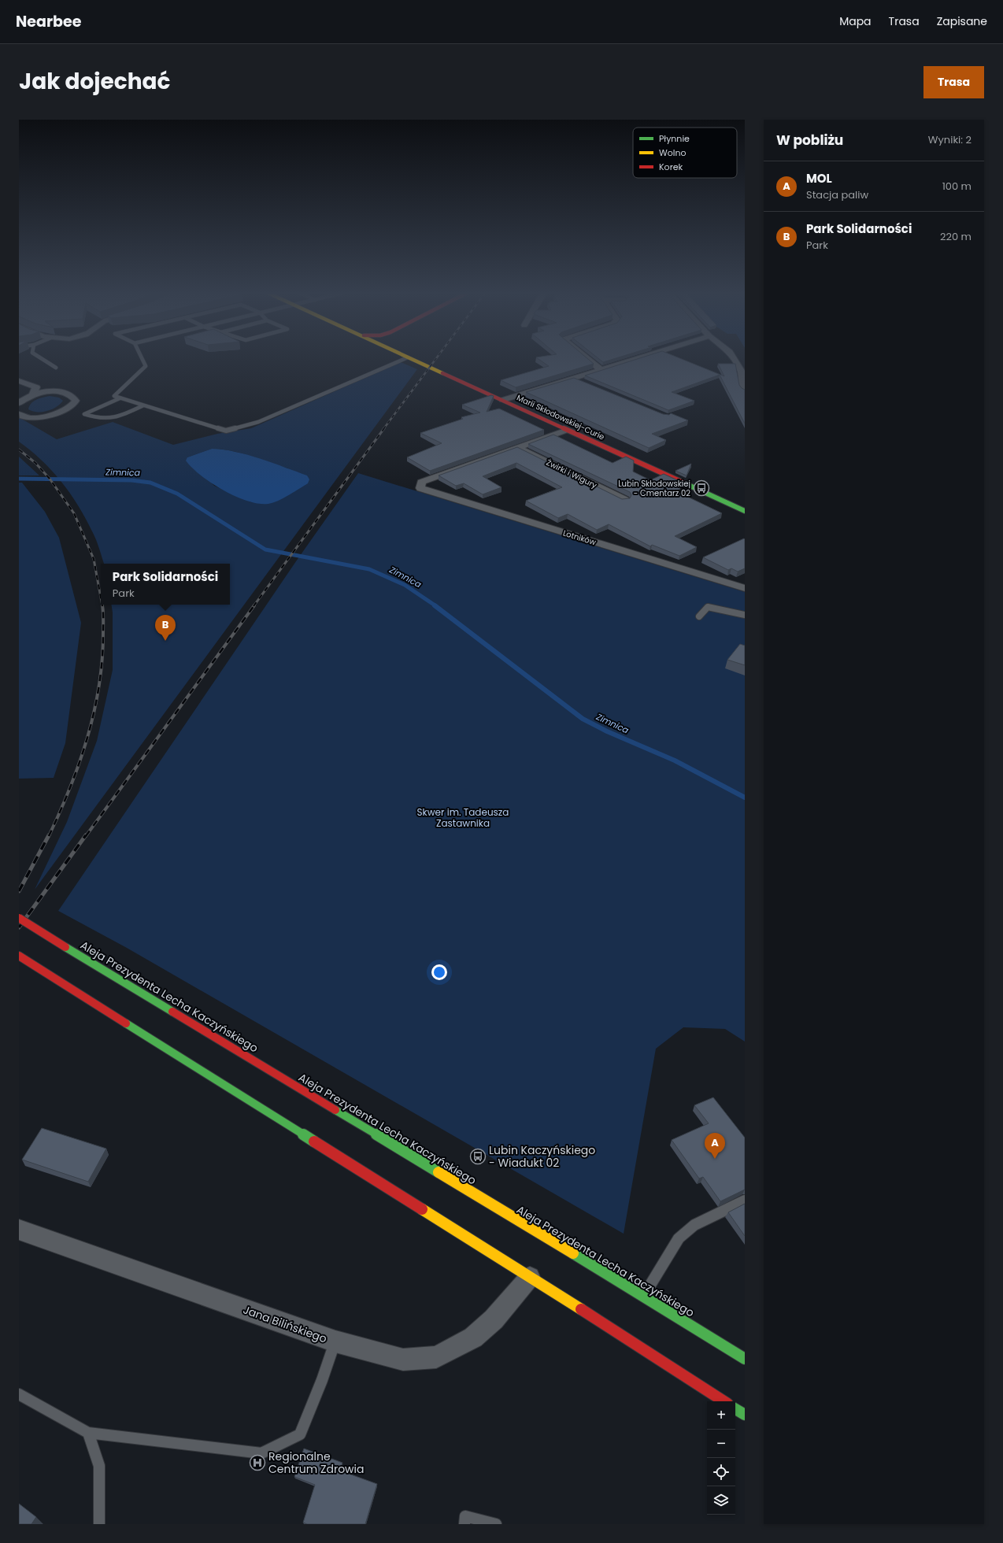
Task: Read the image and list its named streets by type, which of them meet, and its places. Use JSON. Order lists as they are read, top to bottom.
{
  "streets": {
    "street": [
      "Marii Skłodowskiej-Curie",
      "Żwirki i Wigury",
      "Lotników",
      "Aleja Prezydenta Lecha Kaczyńskiego",
      "Jana Bilińskiego"
    ]
  },
  "crossings": [
    ["Żwirki i Wigury", "Lotników"]
  ],
  "water": ["Zimnica"],
  "parks": ["Skwer im. Tadeusza Zastawnika"],
  "places": {
    "bus stop": ["Lubin Skłodowskiej - Cmentarz 02", "Lubin Kaczyńskiego - Wiadukt 02"],
    "hospital": ["Regionalne Centrum Zdrowia"]
  },
  "legend": ["Płynnie", "Wolno", "Korek"],
  "page": {
    "header": "Nearbee",
    "nav": ["Mapa", "Trasa", "Zapisane"],
    "title": "Jak dojechać",
    "buttons": "Trasa",
    "heading": ["W pobliżu", "Wyniki: 2"],
    "list": [
      {
        "mark": "A",
        "name": "MOL",
        "note": "Stacja paliw",
        "value": "100 m"
      },
      {
        "mark": "B",
        "name": "Park Solidarności",
        "note": "Park",
        "value": "220 m"
      }
    ],
    "popup": ["Park Solidarności", "Park"],
    "pins": ["B", "A"],
    "map_buttons": ["+", "−"]
  }
}
